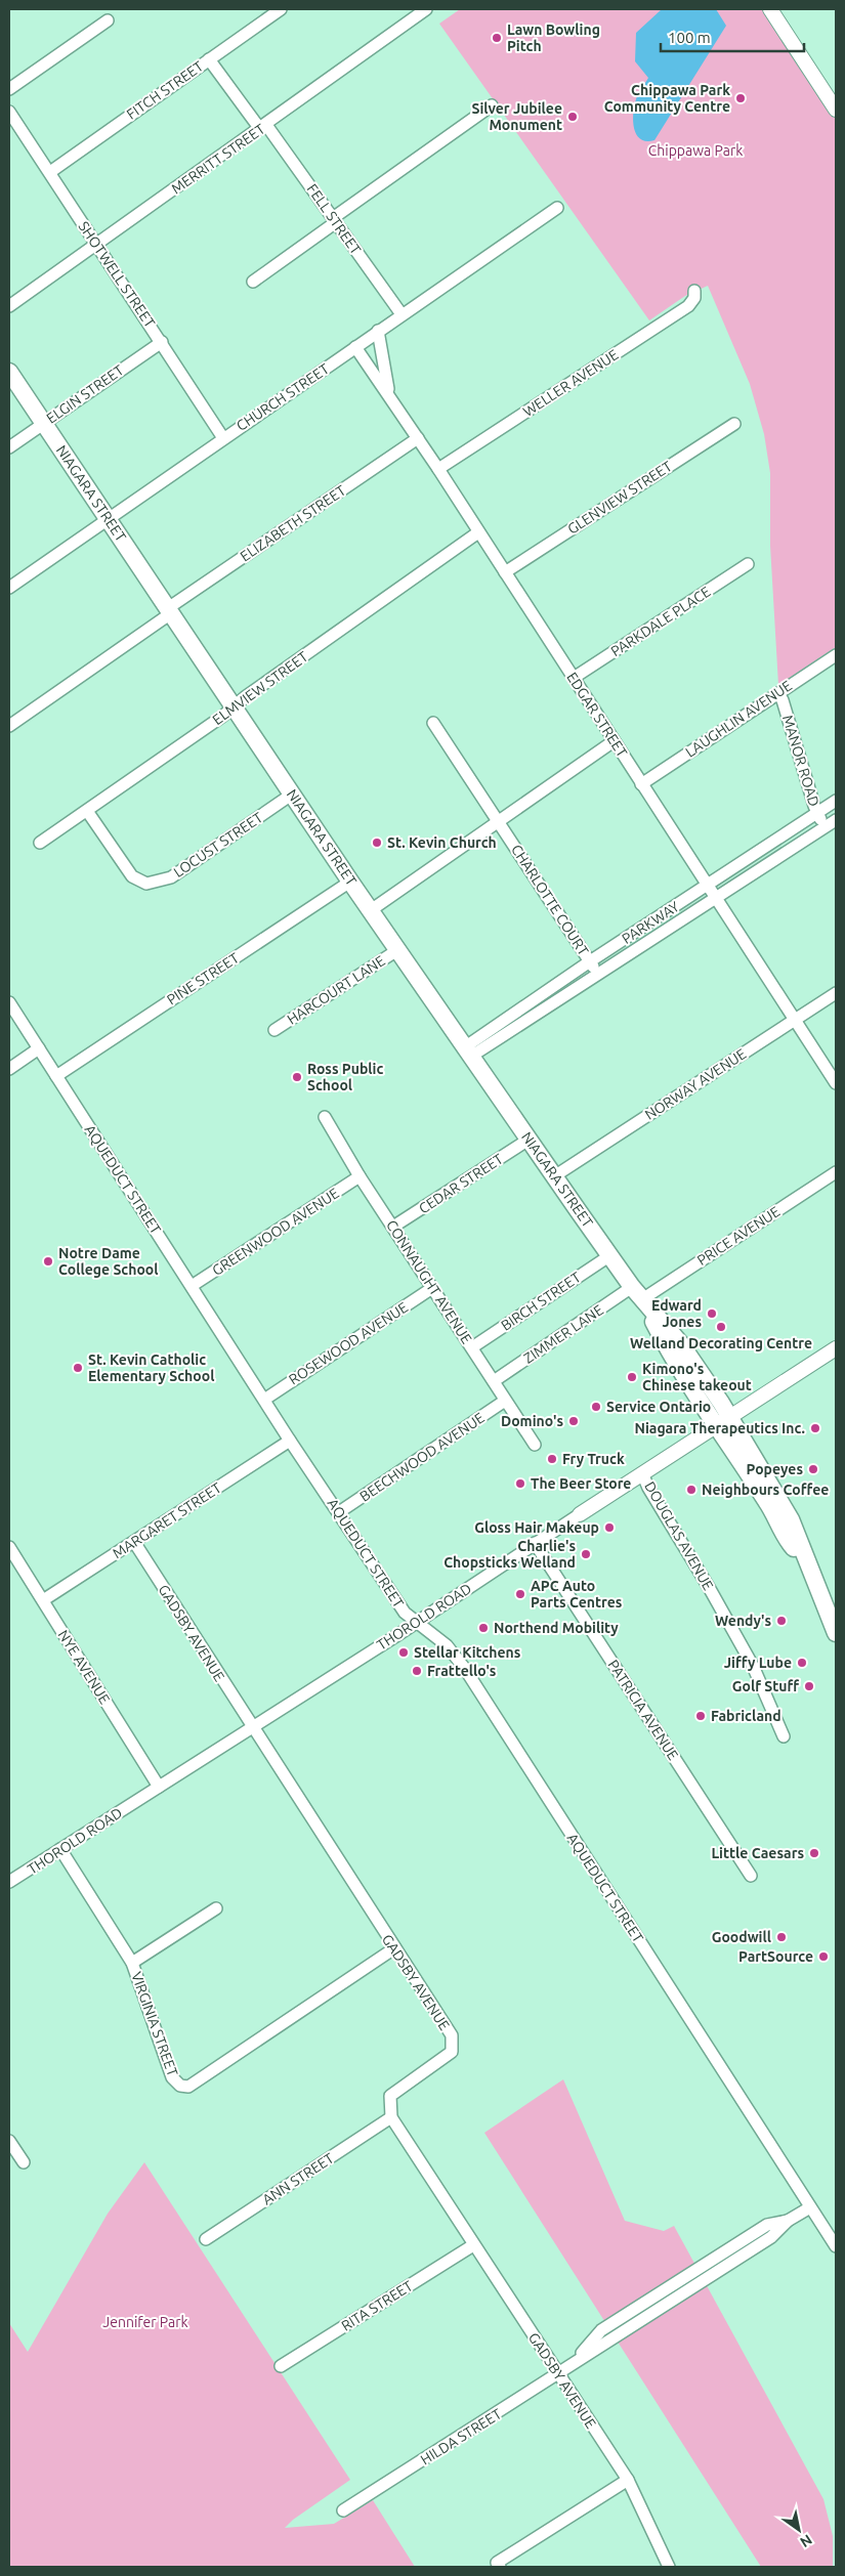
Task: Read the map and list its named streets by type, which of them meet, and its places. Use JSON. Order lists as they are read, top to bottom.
{
  "streets": {
    "main road": ["NIAGARA STREET"],
    "street": [
      "FITCH STREET",
      "MERRITT STREET",
      "FELL STREET",
      "SHOTWELL STREET",
      "WELLER AVENUE",
      "ELGIN STREET",
      "CHURCH STREET",
      "GLENVIEW STREET",
      "ELIZABETH STREET",
      "PARKDALE PLACE",
      "ELMVIEW STREET",
      "EDGAR STREET",
      "LAUGHLIN AVENUE",
      "MANOR ROAD",
      "LOCUST STREET",
      "CHARLOTTE COURT",
      "PARKWAY",
      "PINE STREET",
      "HARCOURT LANE",
      "NORWAY AVENUE",
      "AQUEDUCT STREET",
      "CEDAR STREET",
      "GREENWOOD AVENUE",
      "PRICE AVENUE",
      "CONNAUGHT AVENUE",
      "BIRCH STREET",
      "ZIMMER LANE",
      "ROSEWOOD AVENUE",
      "BEECHWOOD AVENUE",
      "MARGARET STREET",
      "DOUGLAS AVENUE",
      "THOROLD ROAD",
      "GADSBY AVENUE",
      "NYE AVENUE",
      "PATRICIA AVENUE",
      "VIRGINIA STREET",
      "ANN STREET",
      "RITA STREET",
      "HILDA STREET"
    ]
  },
  "crossings": [
    ["FITCH STREET", "FELL STREET"],
    ["FITCH STREET", "SHOTWELL STREET"],
    ["MERRITT STREET", "FELL STREET"],
    ["MERRITT STREET", "SHOTWELL STREET"],
    ["FELL STREET", "CHURCH STREET"],
    ["SHOTWELL STREET", "ELGIN STREET"],
    ["SHOTWELL STREET", "CHURCH STREET"],
    ["WELLER AVENUE", "EDGAR STREET"],
    ["ELGIN STREET", "NIAGARA STREET"],
    ["CHURCH STREET", "NIAGARA STREET"],
    ["CHURCH STREET", "EDGAR STREET"],
    ["NIAGARA STREET", "ELIZABETH STREET"],
    ["NIAGARA STREET", "ELMVIEW STREET"],
    ["NIAGARA STREET", "LOCUST STREET"],
    ["NIAGARA STREET", "PARKWAY"],
    ["NIAGARA STREET", "PINE STREET"],
    ["NIAGARA STREET", "HARCOURT LANE"],
    ["NIAGARA STREET", "NORWAY AVENUE"],
    ["NIAGARA STREET", "CEDAR STREET"],
    ["NIAGARA STREET", "PRICE AVENUE"],
    ["NIAGARA STREET", "BIRCH STREET"],
    ["NIAGARA STREET", "ZIMMER LANE"],
    ["NIAGARA STREET", "THOROLD ROAD"],
    ["GLENVIEW STREET", "EDGAR STREET"],
    ["ELIZABETH STREET", "EDGAR STREET"],
    ["PARKDALE PLACE", "EDGAR STREET"],
    ["ELMVIEW STREET", "EDGAR STREET"],
    ["ELMVIEW STREET", "LOCUST STREET"],
    ["EDGAR STREET", "LAUGHLIN AVENUE"],
    ["EDGAR STREET", "PARKWAY"],
    ["EDGAR STREET", "NORWAY AVENUE"],
    ["LAUGHLIN AVENUE", "MANOR ROAD"],
    ["MANOR ROAD", "PARKWAY"],
    ["CHARLOTTE COURT", "PARKWAY"],
    ["PINE STREET", "AQUEDUCT STREET"],
    ["AQUEDUCT STREET", "GREENWOOD AVENUE"],
    ["AQUEDUCT STREET", "ROSEWOOD AVENUE"],
    ["AQUEDUCT STREET", "BEECHWOOD AVENUE"],
    ["AQUEDUCT STREET", "MARGARET STREET"],
    ["AQUEDUCT STREET", "THOROLD ROAD"],
    ["AQUEDUCT STREET", "HILDA STREET"],
    ["CEDAR STREET", "CONNAUGHT AVENUE"],
    ["GREENWOOD AVENUE", "CONNAUGHT AVENUE"],
    ["PRICE AVENUE", "ZIMMER LANE"],
    ["CONNAUGHT AVENUE", "BIRCH STREET"],
    ["CONNAUGHT AVENUE", "ZIMMER LANE"],
    ["CONNAUGHT AVENUE", "ROSEWOOD AVENUE"],
    ["CONNAUGHT AVENUE", "BEECHWOOD AVENUE"],
    ["MARGARET STREET", "GADSBY AVENUE"],
    ["MARGARET STREET", "NYE AVENUE"],
    ["DOUGLAS AVENUE", "THOROLD ROAD"],
    ["THOROLD ROAD", "GADSBY AVENUE"],
    ["THOROLD ROAD", "NYE AVENUE"],
    ["THOROLD ROAD", "PATRICIA AVENUE"],
    ["THOROLD ROAD", "VIRGINIA STREET"],
    ["GADSBY AVENUE", "VIRGINIA STREET"],
    ["GADSBY AVENUE", "ANN STREET"],
    ["GADSBY AVENUE", "RITA STREET"],
    ["GADSBY AVENUE", "HILDA STREET"]
  ],
  "parks": ["Chippawa Park", "Jennifer Park"],
  "places": [
    "Lawn Bowling Pitch",
    "Chippawa Park Community Centre",
    "Silver Jubilee Monument",
    "St. Kevin Church",
    "Ross Public School",
    "Notre Dame College School",
    "Edward Jones",
    "Welland Decorating Centre",
    "St. Kevin Catholic Elementary School",
    "Kimono's Chinese takeout",
    "Service Ontario",
    "Domino's",
    "Niagara Therapeutics Inc.",
    "Fry Truck",
    "Popeyes",
    "The Beer Store",
    "Neighbours Coffee",
    "Gloss Hair Makeup",
    "Charlie's Chopsticks Welland",
    "APC Auto Parts Centres",
    "Wendy's",
    "Northend Mobility",
    "Stellar Kitchens",
    "Jiffy Lube",
    "Frattello's",
    "Golf Stuff",
    "Fabricland",
    "Little Caesars",
    "Goodwill",
    "PartSource"
  ],
  "scale_bar": "100 m",
  "north": "bottom right"
}
